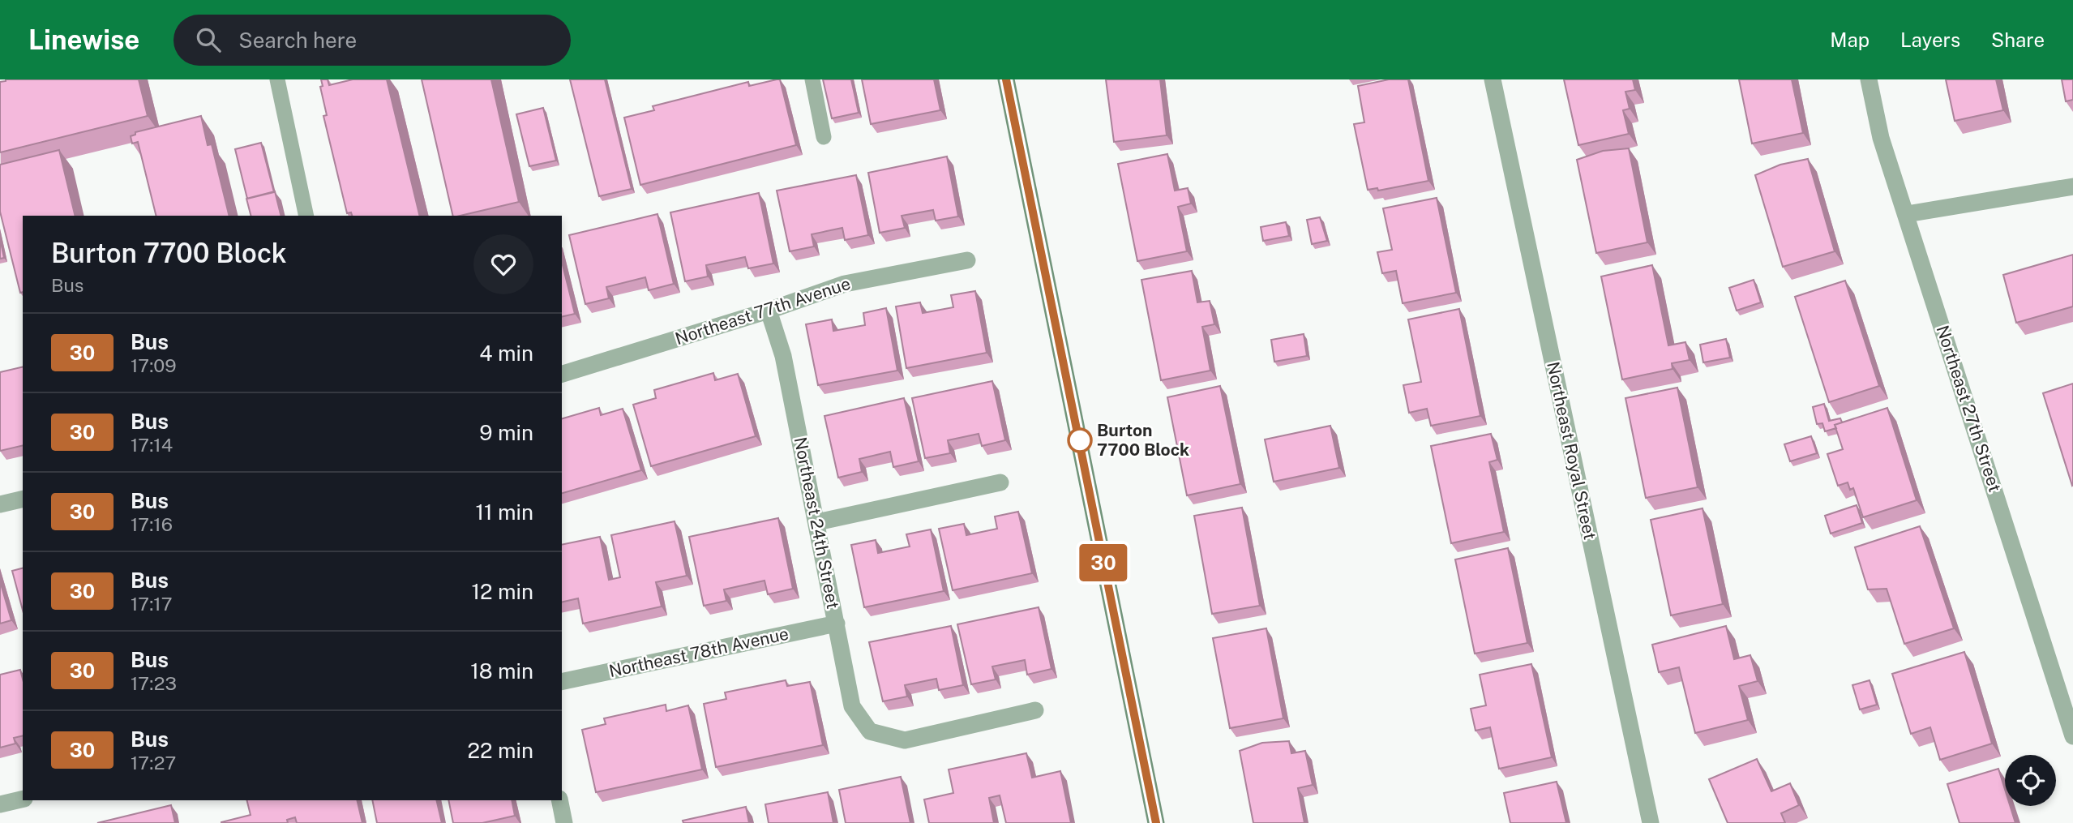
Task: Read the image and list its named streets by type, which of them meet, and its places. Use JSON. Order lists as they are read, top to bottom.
{
  "streets": {
    "street": [
      "Northeast 77th Avenue",
      "Northeast 27th Street",
      "Northeast Royal Street",
      "Northeast 24th Street",
      "Northeast 78th Avenue"
    ]
  },
  "crossings": [
    ["Northeast 77th Avenue", "Northeast 24th Street"],
    ["Northeast 24th Street", "Northeast 78th Avenue"]
  ],
  "places": ["Burton 7700 Block"],
  "lines": ["bus line 30"],
  "page": {
    "header": "Linewise",
    "search": "Search here",
    "nav": ["Map", "Layers", "Share"],
    "on_map": "30",
    "heading": ["Burton 7700 Block", "Bus"],
    "list": [
      {
        "mark": "30",
        "name": "Bus",
        "note": "17:09",
        "value": "4 min"
      },
      {
        "mark": "30",
        "name": "Bus",
        "note": "17:14",
        "value": "9 min"
      },
      {
        "mark": "30",
        "name": "Bus",
        "note": "17:16",
        "value": "11 min"
      },
      {
        "mark": "30",
        "name": "Bus",
        "note": "17:17",
        "value": "12 min"
      },
      {
        "mark": "30",
        "name": "Bus",
        "note": "17:23",
        "value": "18 min"
      },
      {
        "mark": "30",
        "name": "Bus",
        "note": "17:27",
        "value": "22 min"
      }
    ]
  }
}
